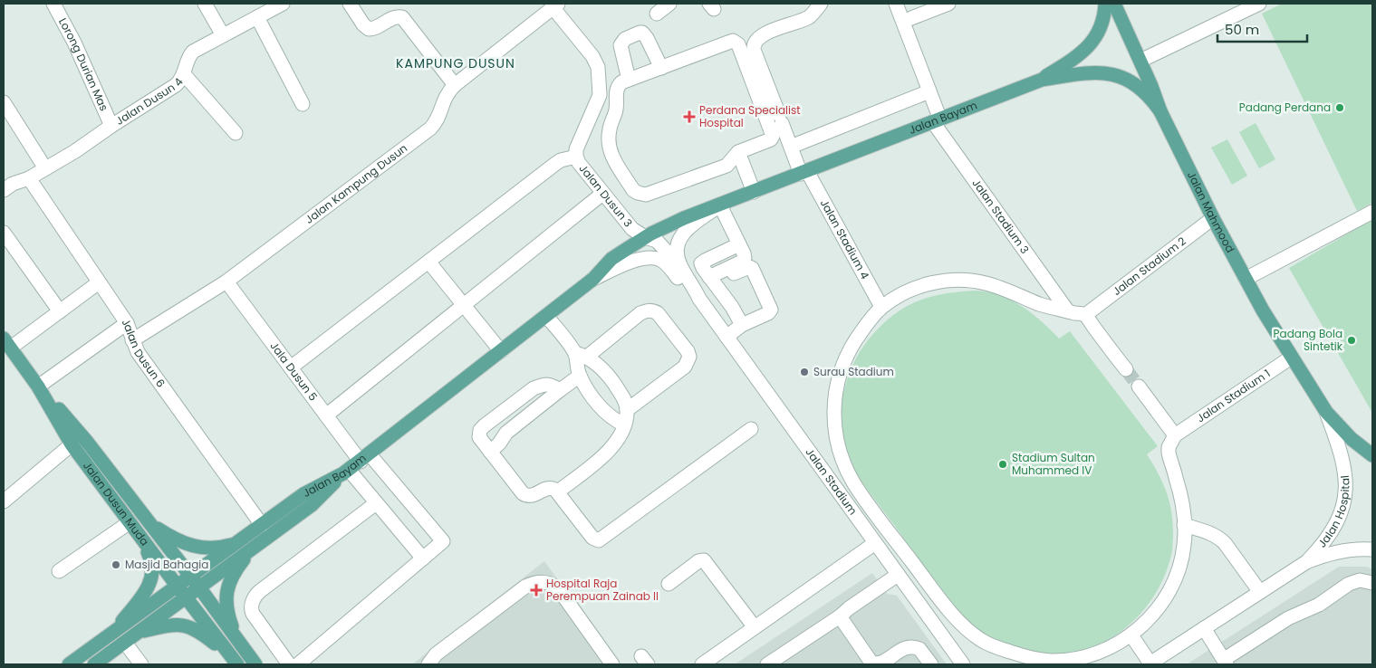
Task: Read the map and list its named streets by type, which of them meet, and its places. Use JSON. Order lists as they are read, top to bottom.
{
  "streets": {
    "main road": ["Jalan Bayam", "Jalan Mahmood", "Jalan Dusun Muda"],
    "street": [
      "Lorong Durian Mas",
      "Jalan Dusun 4",
      "Jalan Kampung Dusun",
      "Jalan Dusun 3",
      "Jalan Stadium 3",
      "Jalan Stadium 4",
      "Jalan Stadium 2",
      "Jalan Dusun 6",
      "Jala Dusun 5",
      "Jalan Stadium 1",
      "Jalan Stadium",
      "Jalan Hospital"
    ]
  },
  "crossings": [
    ["Lorong Durian Mas", "Jalan Dusun 4"],
    ["Jalan Dusun 4", "Jalan Dusun 6"],
    ["Jalan Bayam", "Jalan Dusun 3"],
    ["Jalan Bayam", "Jalan Mahmood"],
    ["Jalan Bayam", "Jalan Stadium 3"],
    ["Jalan Bayam", "Jalan Stadium 4"],
    ["Jalan Bayam", "Jalan Dusun 6"],
    ["Jalan Bayam", "Jala Dusun 5"],
    ["Jalan Bayam", "Jalan Stadium"],
    ["Jalan Kampung Dusun", "Jalan Dusun 3"],
    ["Jalan Kampung Dusun", "Jalan Dusun 6"],
    ["Jalan Kampung Dusun", "Jala Dusun 5"],
    ["Jalan Mahmood", "Jalan Stadium 2"],
    ["Jalan Mahmood", "Jalan Stadium 1"],
    ["Jalan Mahmood", "Jalan Hospital"]
  ],
  "districts": ["KAMPUNG DUSUN"],
  "places": {
    "other": [
      "Padang Perdana",
      "Padang Bola Sintetik",
      "Surau Stadium",
      "Stadium Sultan Muhammed IV",
      "Masjid Bahagia"
    ],
    "health": ["Perdana Specialist Hospital", "Hospital Raja Perempuan Zainab II"]
  },
  "scale_bar": "50 m"
}
